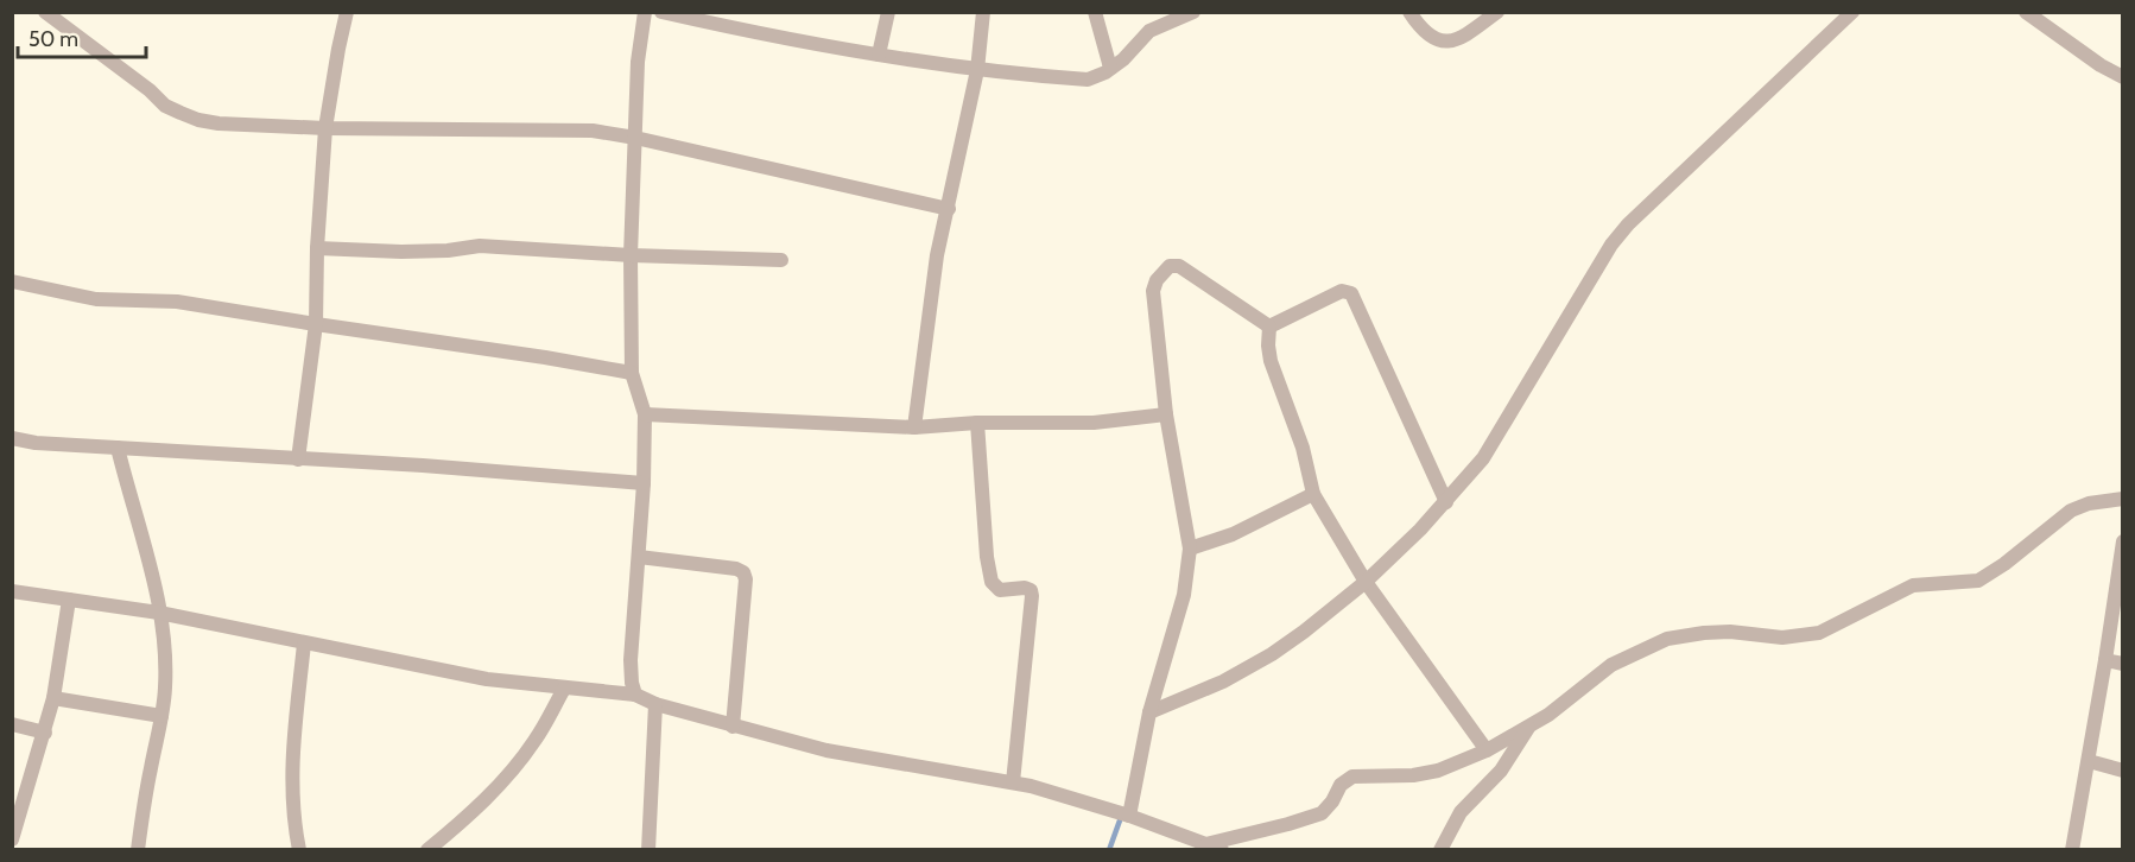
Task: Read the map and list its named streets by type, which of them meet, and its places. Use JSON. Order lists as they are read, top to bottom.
{
  "scale_bar": "50 m"
}
